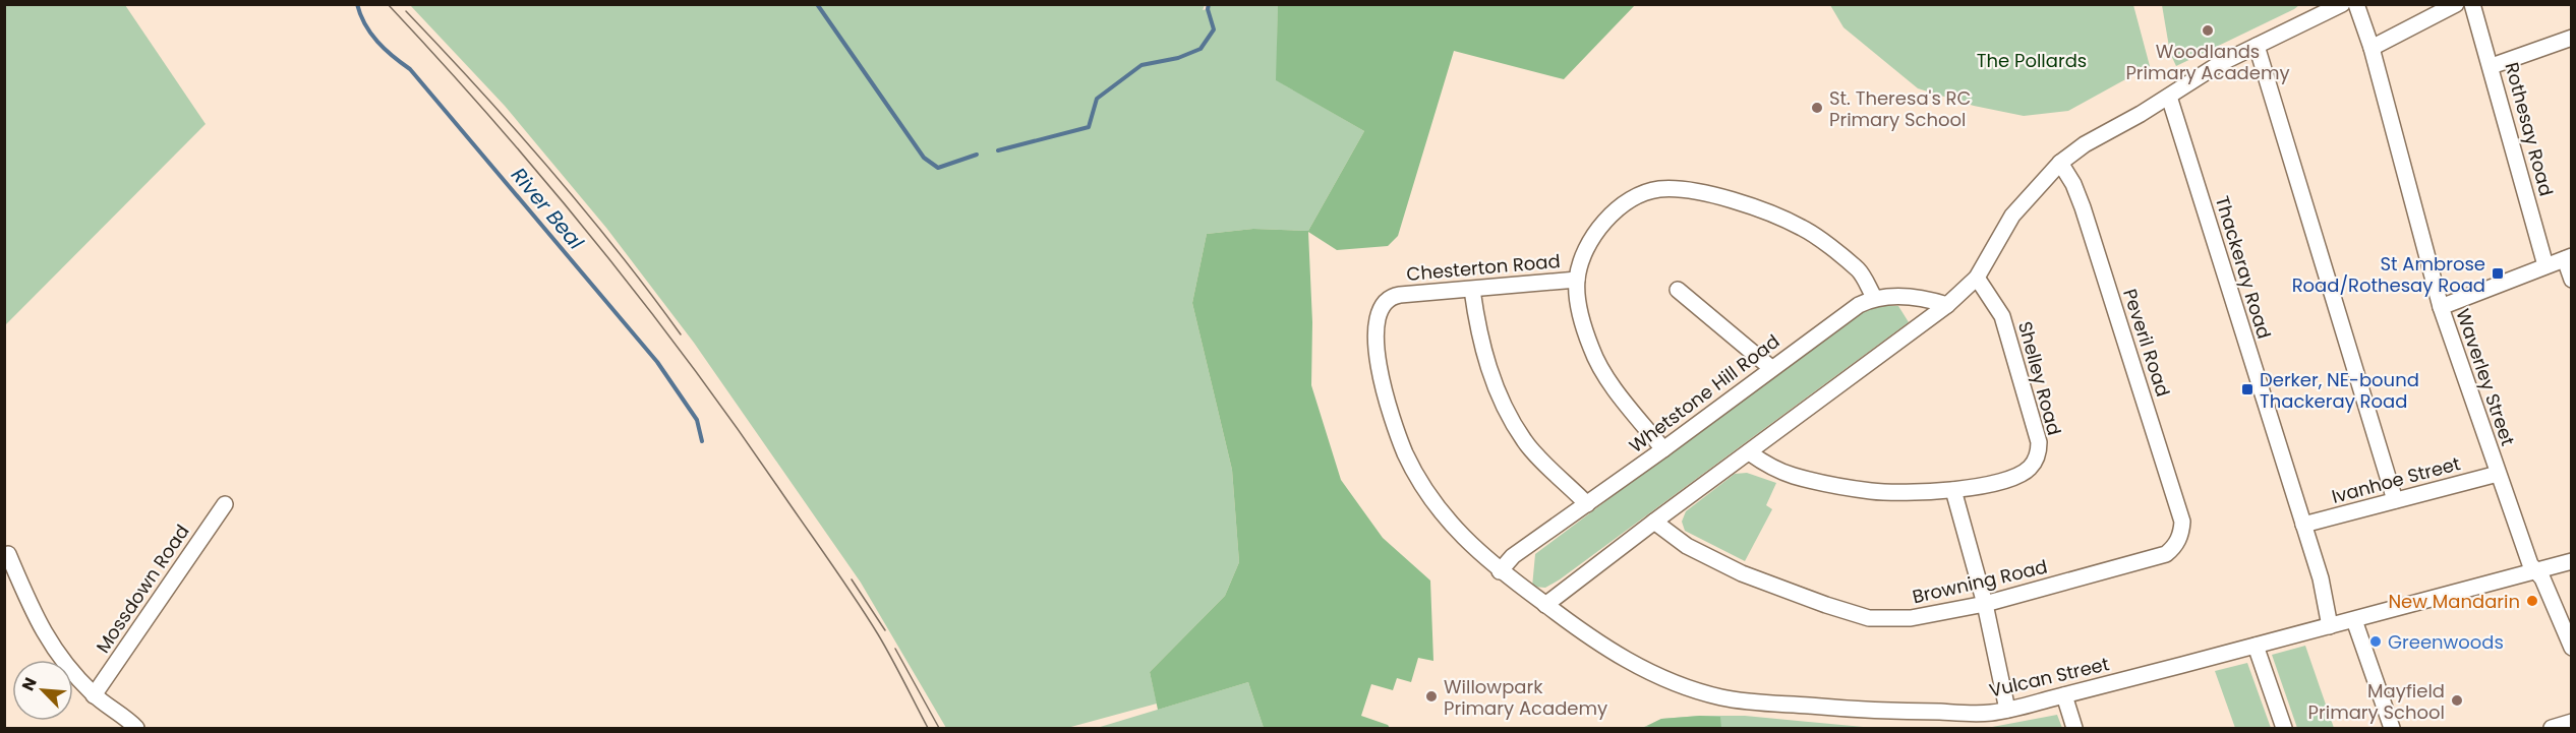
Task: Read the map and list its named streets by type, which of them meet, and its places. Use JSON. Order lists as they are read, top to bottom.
{
  "streets": {
    "street": [
      "Rothesay Road",
      "Chesterton Road",
      "Thackeray Road",
      "Peveril Road",
      "Waverley Street",
      "Shelley Road",
      "Whetstone Hill Road",
      "Ivanhoe Street",
      "Browning Road",
      "Mossdown Road",
      "Vulcan Street"
    ]
  },
  "crossings": [
    ["Chesterton Road", "Vulcan Street"],
    ["Thackeray Road", "Ivanhoe Street"],
    ["Thackeray Road", "Vulcan Street"],
    ["Peveril Road", "Browning Road"],
    ["Waverley Street", "Ivanhoe Street"],
    ["Waverley Street", "Vulcan Street"],
    ["Whetstone Hill Road", "Vulcan Street"]
  ],
  "water": ["River Beal"],
  "parks": ["The Pollards"],
  "places": {
    "other": [
      "Woodlands Primary Academy",
      "St. Theresa's RC Primary School",
      "New Mandarin",
      "Greenwoods",
      "Willowpark Primary Academy",
      "Mayfield Primary School"
    ],
    "transit": ["St Ambrose Road/Rothesay Road", "Derker, NE-bound Thackeray Road"]
  },
  "north": "top left"
}
